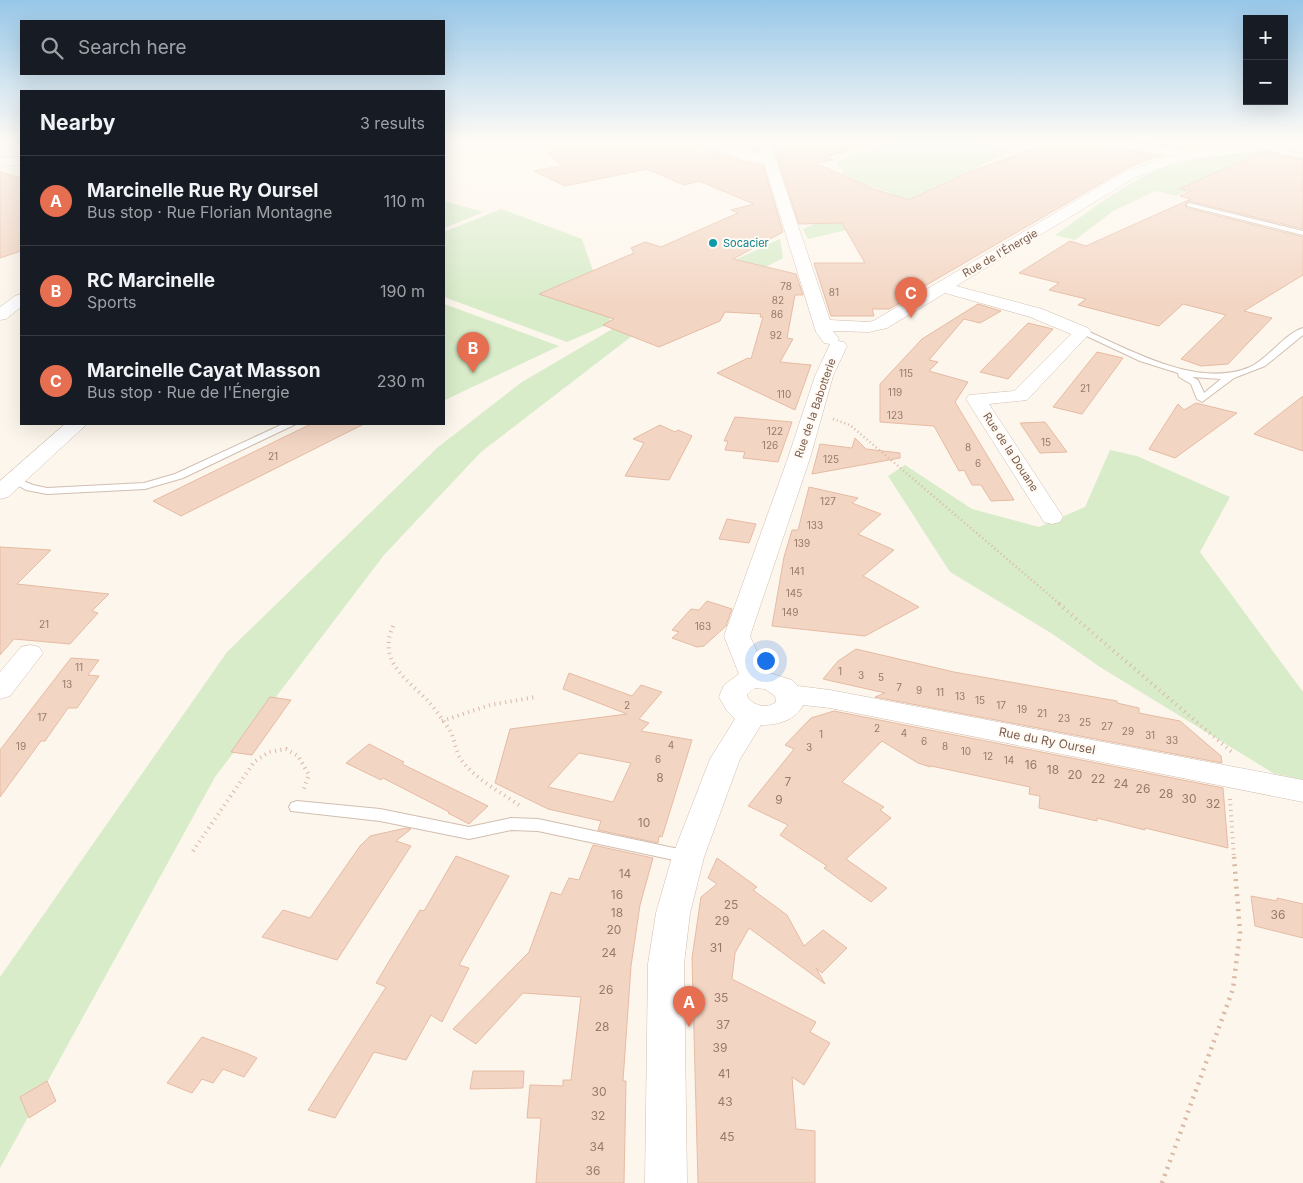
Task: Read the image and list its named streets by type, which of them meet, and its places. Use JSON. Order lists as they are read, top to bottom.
{
  "streets": {
    "street": [
      "Rue de l'Énergie",
      "Rue de la Babotterie",
      "Rue de la Douane",
      "Rue du Ry Oursel"
    ]
  },
  "crossings": [
    ["Rue de l'Énergie", "Rue de la Babotterie"],
    ["Rue de la Babotterie", "Rue du Ry Oursel"]
  ],
  "places": ["Socacier"],
  "house_numbers": [
    "78",
    "81",
    "82",
    "86",
    "92",
    "115",
    "21",
    "119",
    "110",
    "123",
    "122",
    "15",
    "126",
    "8",
    "21",
    "125",
    "6",
    "127",
    "133",
    "139",
    "141",
    "145",
    "149",
    "21",
    "163",
    "11",
    "1",
    "3",
    "5",
    "13",
    "7",
    "9",
    "11",
    "13",
    "15",
    "2",
    "17",
    "19",
    "21",
    "17",
    "23",
    "25",
    "27",
    "2",
    "29",
    "4",
    "1",
    "31",
    "33",
    "6",
    "4",
    "19",
    "8",
    "3",
    "10",
    "12",
    "6",
    "14",
    "16",
    "18",
    "20",
    "8",
    "22",
    "7",
    "24",
    "26",
    "28",
    "30",
    "9",
    "32",
    "10",
    "14",
    "16",
    "25",
    "18",
    "36",
    "29",
    "20",
    "31",
    "24",
    "26",
    "35",
    "37",
    "28",
    "39",
    "41",
    "30",
    "43",
    "32",
    "45",
    "34",
    "36"
  ],
  "page": {
    "map_buttons": ["+", "−"],
    "search": "Search here",
    "heading": ["Nearby", "3 results"],
    "list": [
      {
        "mark": "A",
        "name": "Marcinelle Rue Ry Oursel",
        "note": "Bus stop · Rue Florian Montagne",
        "value": "110 m"
      },
      {
        "mark": "B",
        "name": "RC Marcinelle",
        "note": "Sports",
        "value": "190 m"
      },
      {
        "mark": "C",
        "name": "Marcinelle Cayat Masson",
        "note": "Bus stop · Rue de l'Énergie",
        "value": "230 m"
      }
    ],
    "pins": ["C", "B", "A"]
  }
}
